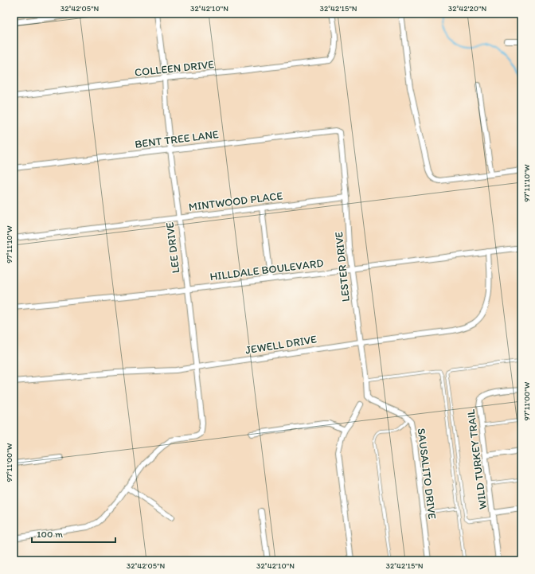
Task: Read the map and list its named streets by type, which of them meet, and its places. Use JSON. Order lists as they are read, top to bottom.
{
  "streets": {
    "street": [
      "COLLEEN DRIVE",
      "BENT TREE LANE",
      "MINTWOOD PLACE",
      "LEE DRIVE",
      "LESTER DRIVE",
      "HILLDALE BOULEVARD",
      "JEWELL DRIVE",
      "WILD TURKEY TRAIL",
      "SAUSALITO DRIVE"
    ]
  },
  "crossings": [
    ["COLLEEN DRIVE", "LEE DRIVE"],
    ["BENT TREE LANE", "LEE DRIVE"],
    ["BENT TREE LANE", "LESTER DRIVE"],
    ["MINTWOOD PLACE", "LEE DRIVE"],
    ["MINTWOOD PLACE", "LESTER DRIVE"],
    ["LEE DRIVE", "HILLDALE BOULEVARD"],
    ["LEE DRIVE", "JEWELL DRIVE"],
    ["LESTER DRIVE", "HILLDALE BOULEVARD"],
    ["LESTER DRIVE", "JEWELL DRIVE"],
    ["LESTER DRIVE", "SAUSALITO DRIVE"],
    ["HILLDALE BOULEVARD", "JEWELL DRIVE"]
  ],
  "scale_bar": "100 m",
  "coordinates": [
    "32°42'05\"N",
    "32°42'10\"N",
    "32°42'15\"N",
    "32°42'20\"N",
    "97°11'10\"W",
    "97°11'00\"W"
  ]
}
